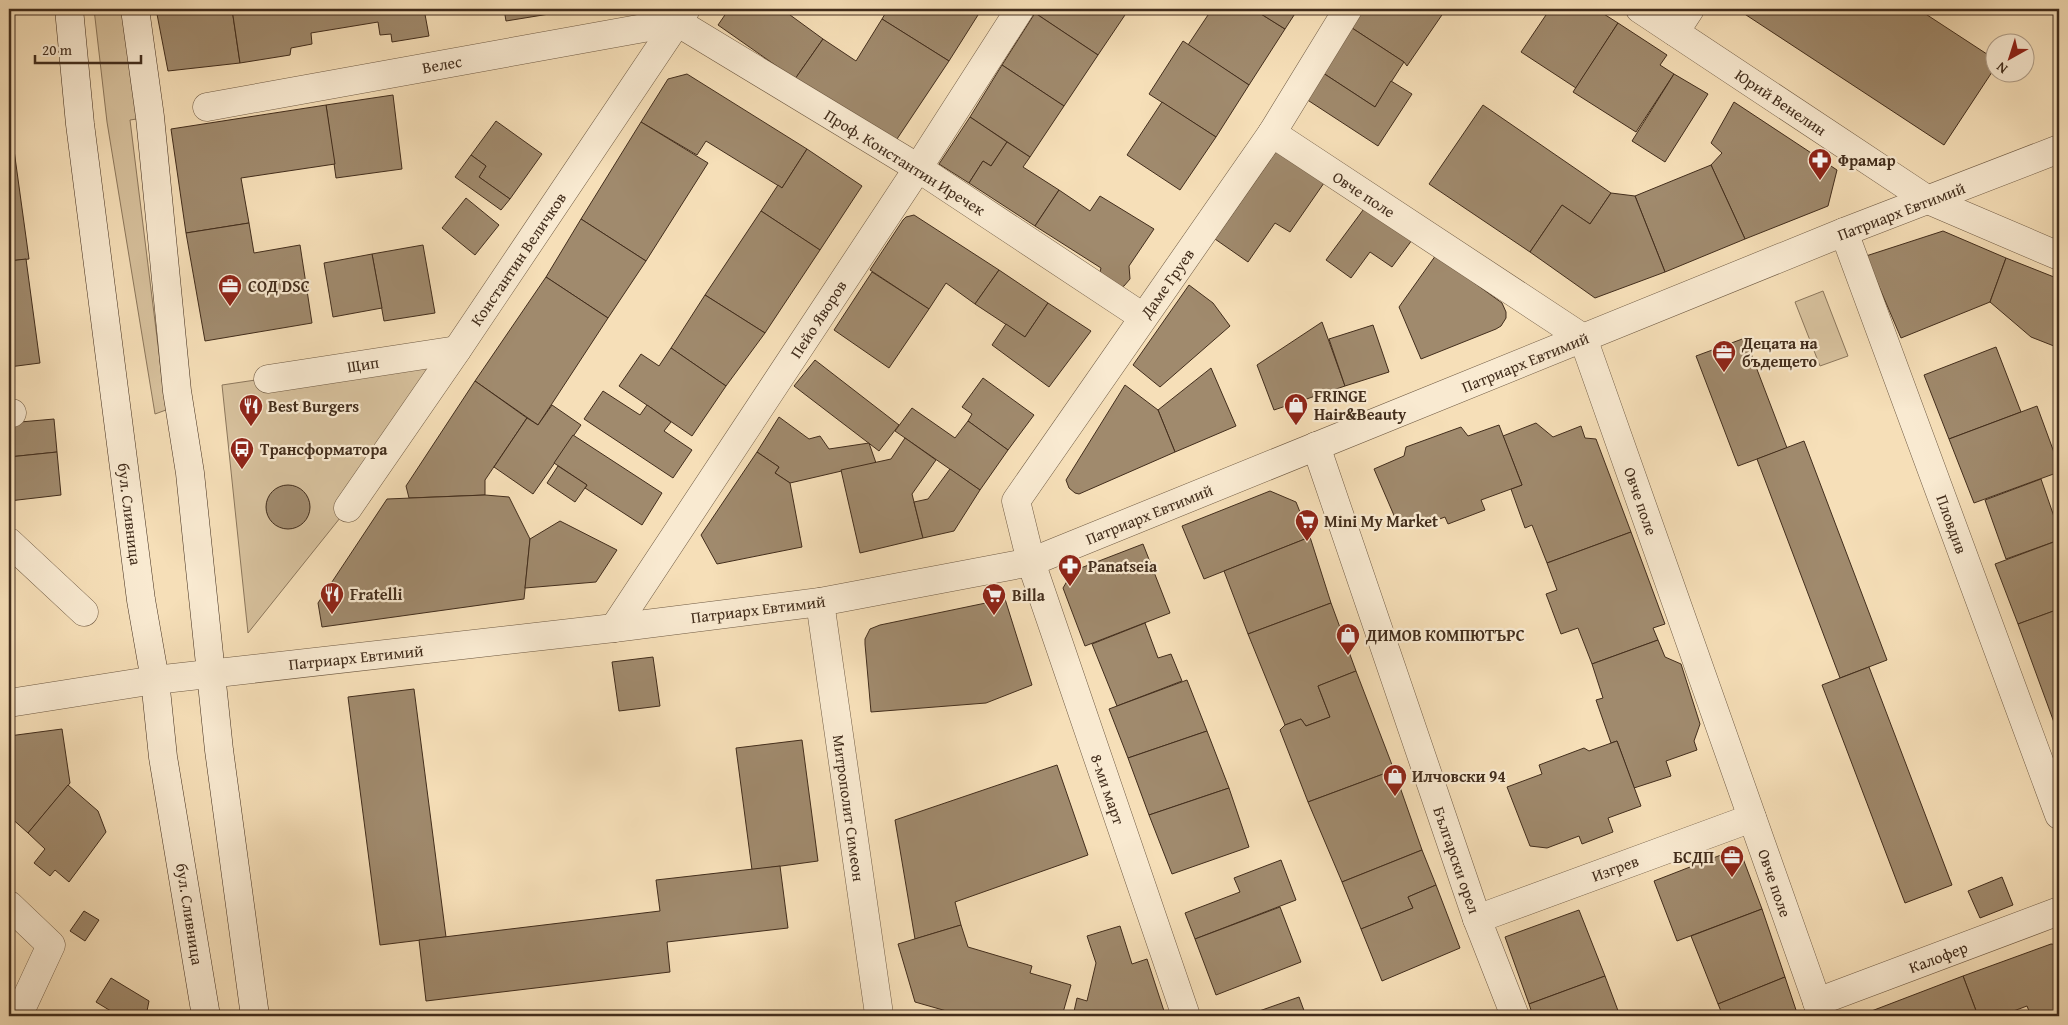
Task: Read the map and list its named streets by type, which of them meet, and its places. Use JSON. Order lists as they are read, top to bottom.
{
  "streets": {
    "street": [
      "Велес",
      "Юрий Венелин",
      "Проф. Константин Иречек",
      "Овче поле",
      "Патриарх Евтимий",
      "Константин Величков",
      "Даме Груев",
      "Пейо Яворов",
      "Щип",
      "бул. Сливница",
      "Пловдив",
      "8-ми март",
      "Митрополит Симеон",
      "Български орел",
      "Изгрев",
      "Калофер"
    ]
  },
  "crossings": [
    ["Велес", "Проф. Константин Иречек"],
    ["Велес", "Константин Величков"],
    ["Юрий Венелин", "Патриарх Евтимий"],
    ["Проф. Константин Иречек", "Константин Величков"],
    ["Проф. Константин Иречек", "Даме Груев"],
    ["Проф. Константин Иречек", "Пейо Яворов"],
    ["Овче поле", "Патриарх Евтимий"],
    ["Овче поле", "Даме Груев"],
    ["Овче поле", "Изгрев"],
    ["Овче поле", "Калофер"],
    ["Патриарх Евтимий", "Даме Груев"],
    ["Патриарх Евтимий", "Пейо Яворов"],
    ["Патриарх Евтимий", "бул. Сливница"],
    ["Патриарх Евтимий", "Пловдив"],
    ["Патриарх Евтимий", "8-ми март"],
    ["Патриарх Евтимий", "Митрополит Симеон"],
    ["Патриарх Евтимий", "Български орел"],
    ["Константин Величков", "Щип"],
    ["Даме Груев", "8-ми март"],
    ["Български орел", "Изгрев"]
  ],
  "places": {
    "pharmacy": ["Фрамар", "Panatseia"],
    "office": ["СОД DSC", "Децата на бъдещето", "БСДП"],
    "shop": ["FRINGE Hair&Beauty", "ДИМОВ КОМПЮТЪРС", "Илчовски 94"],
    "restaurant": ["Best Burgers", "Fratelli"],
    "bus stop": ["Трансформатора"],
    "supermarket": ["Mini My Market", "Billa"]
  },
  "scale_bar": "20 m",
  "north": "bottom left"
}
